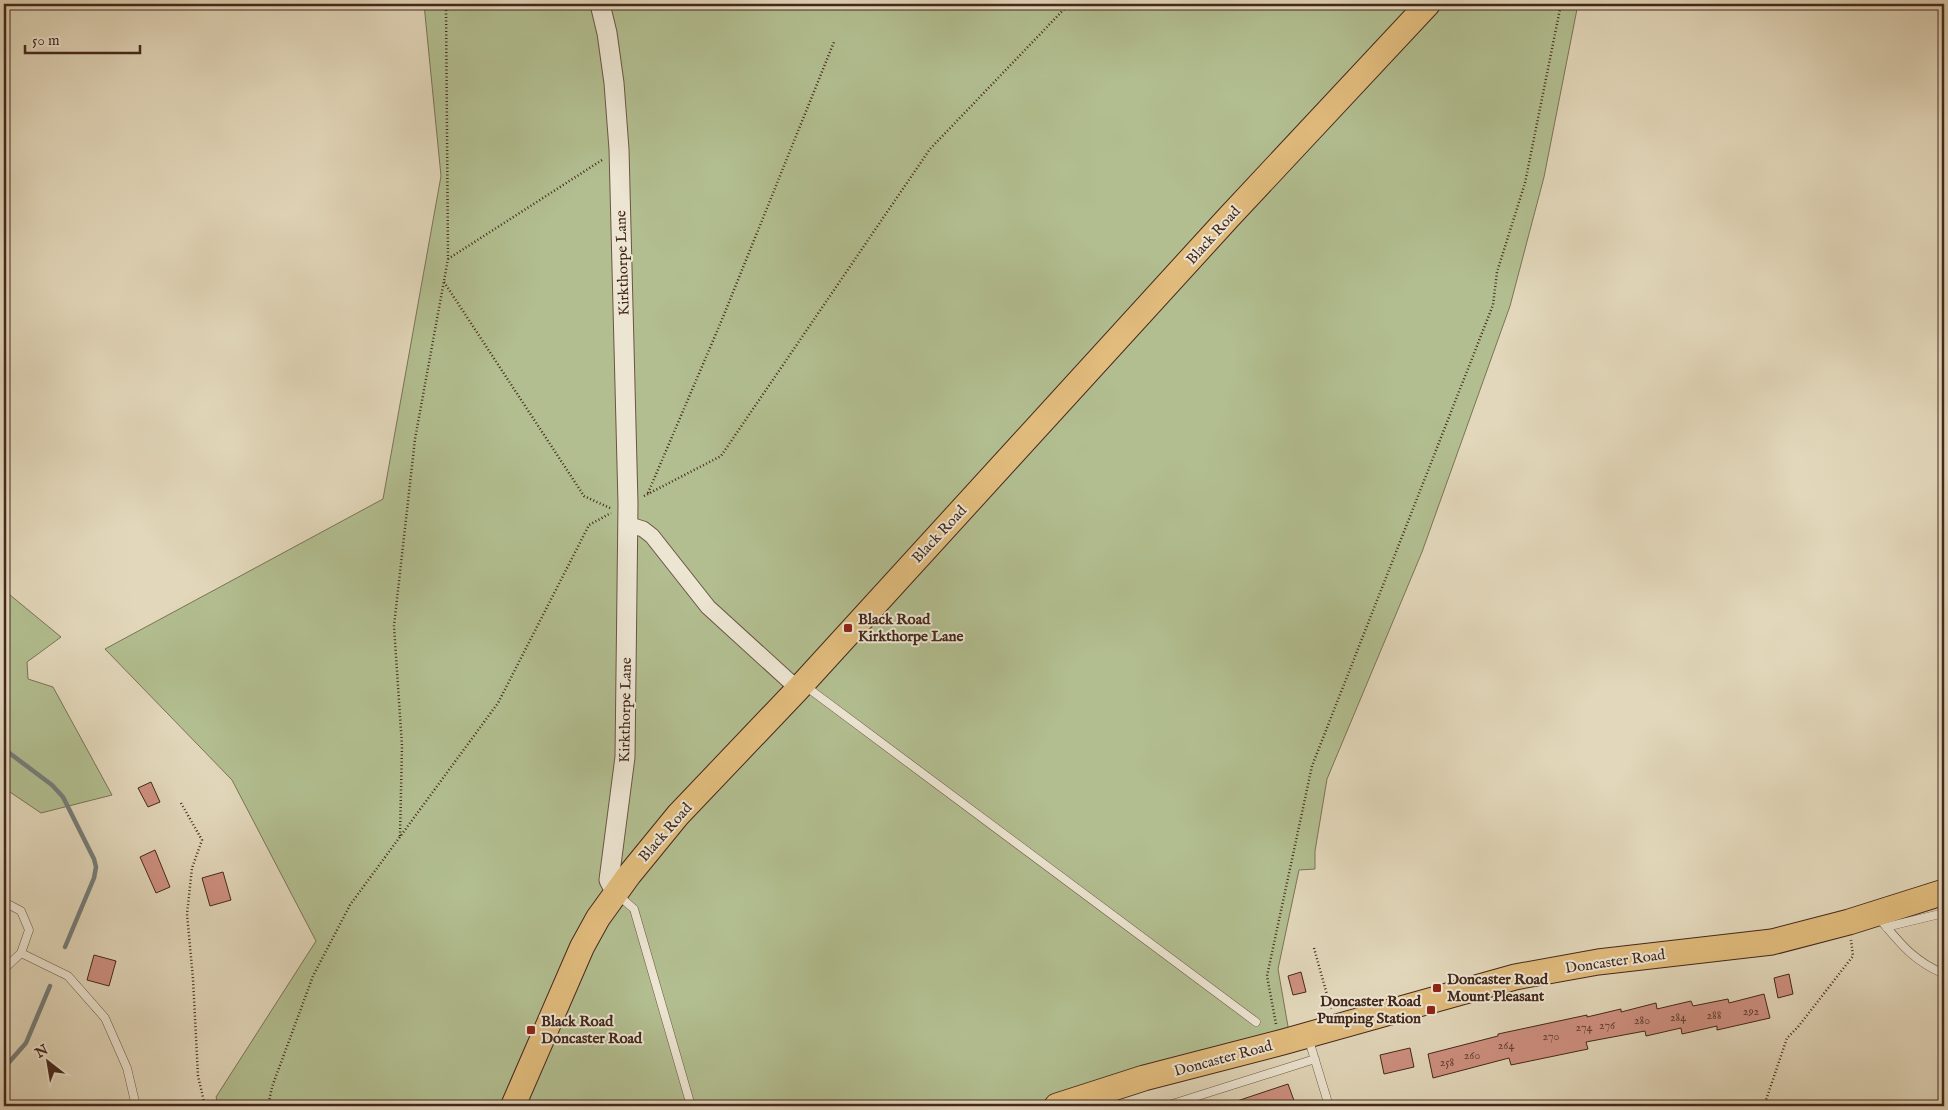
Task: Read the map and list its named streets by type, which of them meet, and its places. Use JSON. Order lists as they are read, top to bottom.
{
  "streets": {
    "highway": ["Doncaster Road"],
    "main road": ["Black Road"],
    "street": ["Kirkthorpe Lane"]
  },
  "crossings": [
    ["Black Road", "Kirkthorpe Lane"]
  ],
  "places": {
    "transit": [
      "Black Road Kirkthorpe Lane",
      "Doncaster Road Mount Pleasant",
      "Doncaster Road Pumping Station",
      "Black Road Doncaster Road"
    ]
  },
  "house_numbers": [
    "292",
    "288",
    "284",
    "280",
    "276",
    "274",
    "270",
    "264",
    "260",
    "258"
  ],
  "scale_bar": "50 m",
  "north": "top left"
}
